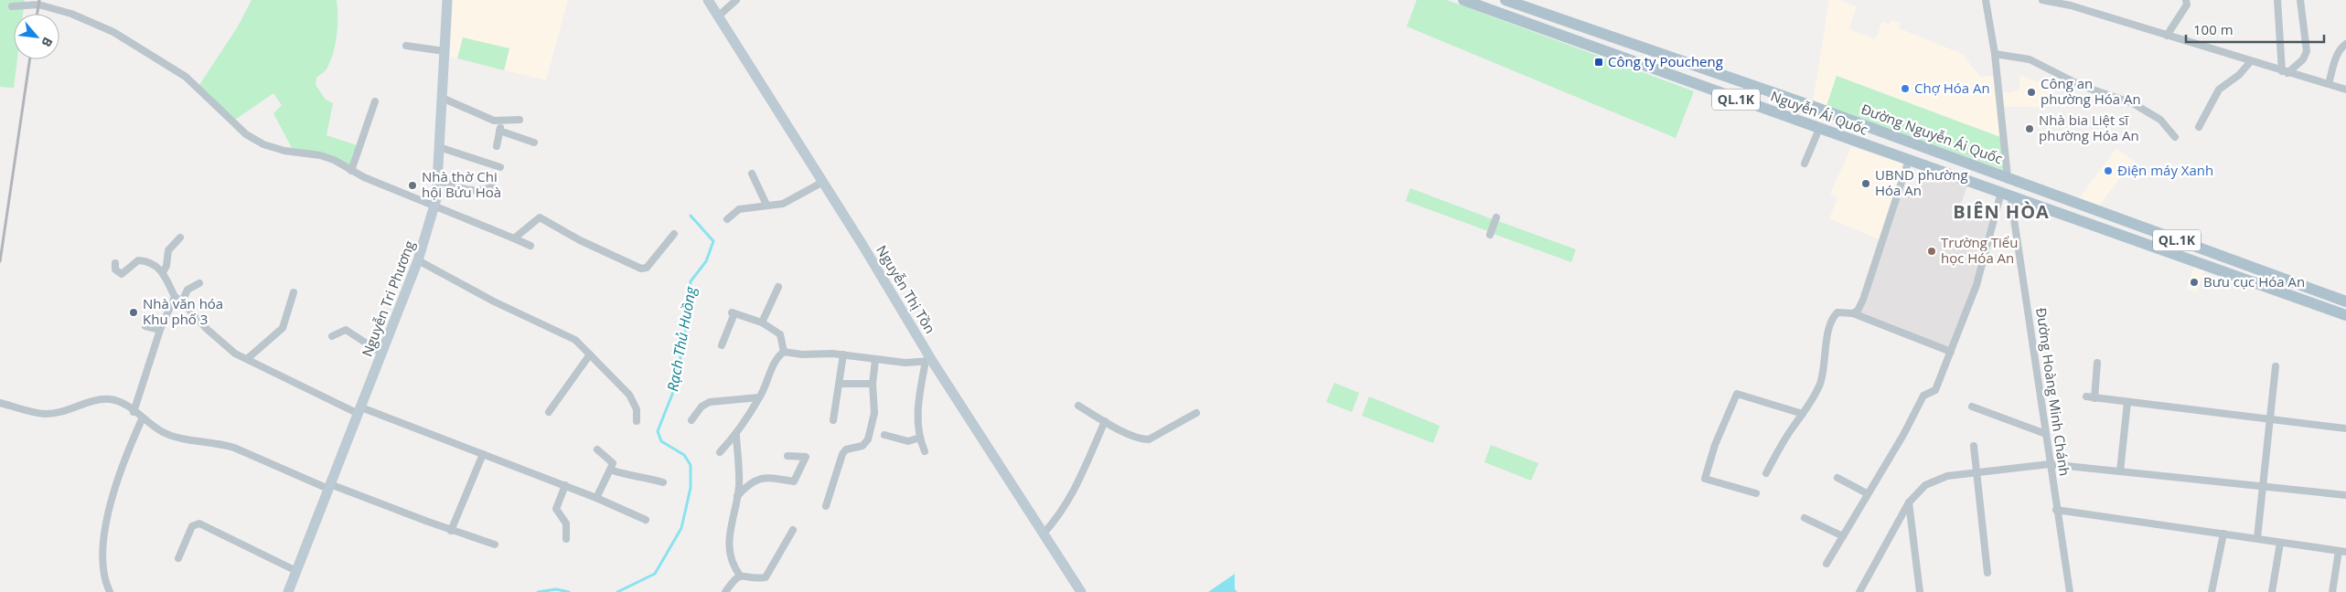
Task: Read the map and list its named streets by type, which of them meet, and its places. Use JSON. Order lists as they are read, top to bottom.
{
  "streets": {
    "main road": ["QL.1K", "Nguyễn Ái Quốc", "Đường Nguyễn Ái Quốc"],
    "street": ["Nguyễn Thị Tồn", "Nguyễn Tri Phương", "Đường Hoàng Minh Chánh"]
  },
  "crossings": [
    ["QL.1K", "Nguyễn Ái Quốc"],
    ["QL.1K", "Đường Hoàng Minh Chánh"],
    ["Nguyễn Ái Quốc", "Đường Hoàng Minh Chánh"]
  ],
  "districts": ["BIÊN HÒA"],
  "water": ["Rạch Thủ Huồng"],
  "places": {
    "transit": ["Công ty Poucheng"],
    "other": [
      "Chợ Hóa An",
      "Công an phường Hóa An",
      "Nhà bia Liệt sĩ phường Hóa An",
      "Điện máy Xanh",
      "UBND phường Hóa An",
      "Nhà thờ Chi hội Bửu Hoà",
      "Trường Tiểu học Hóa An",
      "Bưu cục Hóa An",
      "Nhà văn hóa Khu phố 3"
    ]
  },
  "scale_bar": "100 m",
  "north": "bottom right"
}
